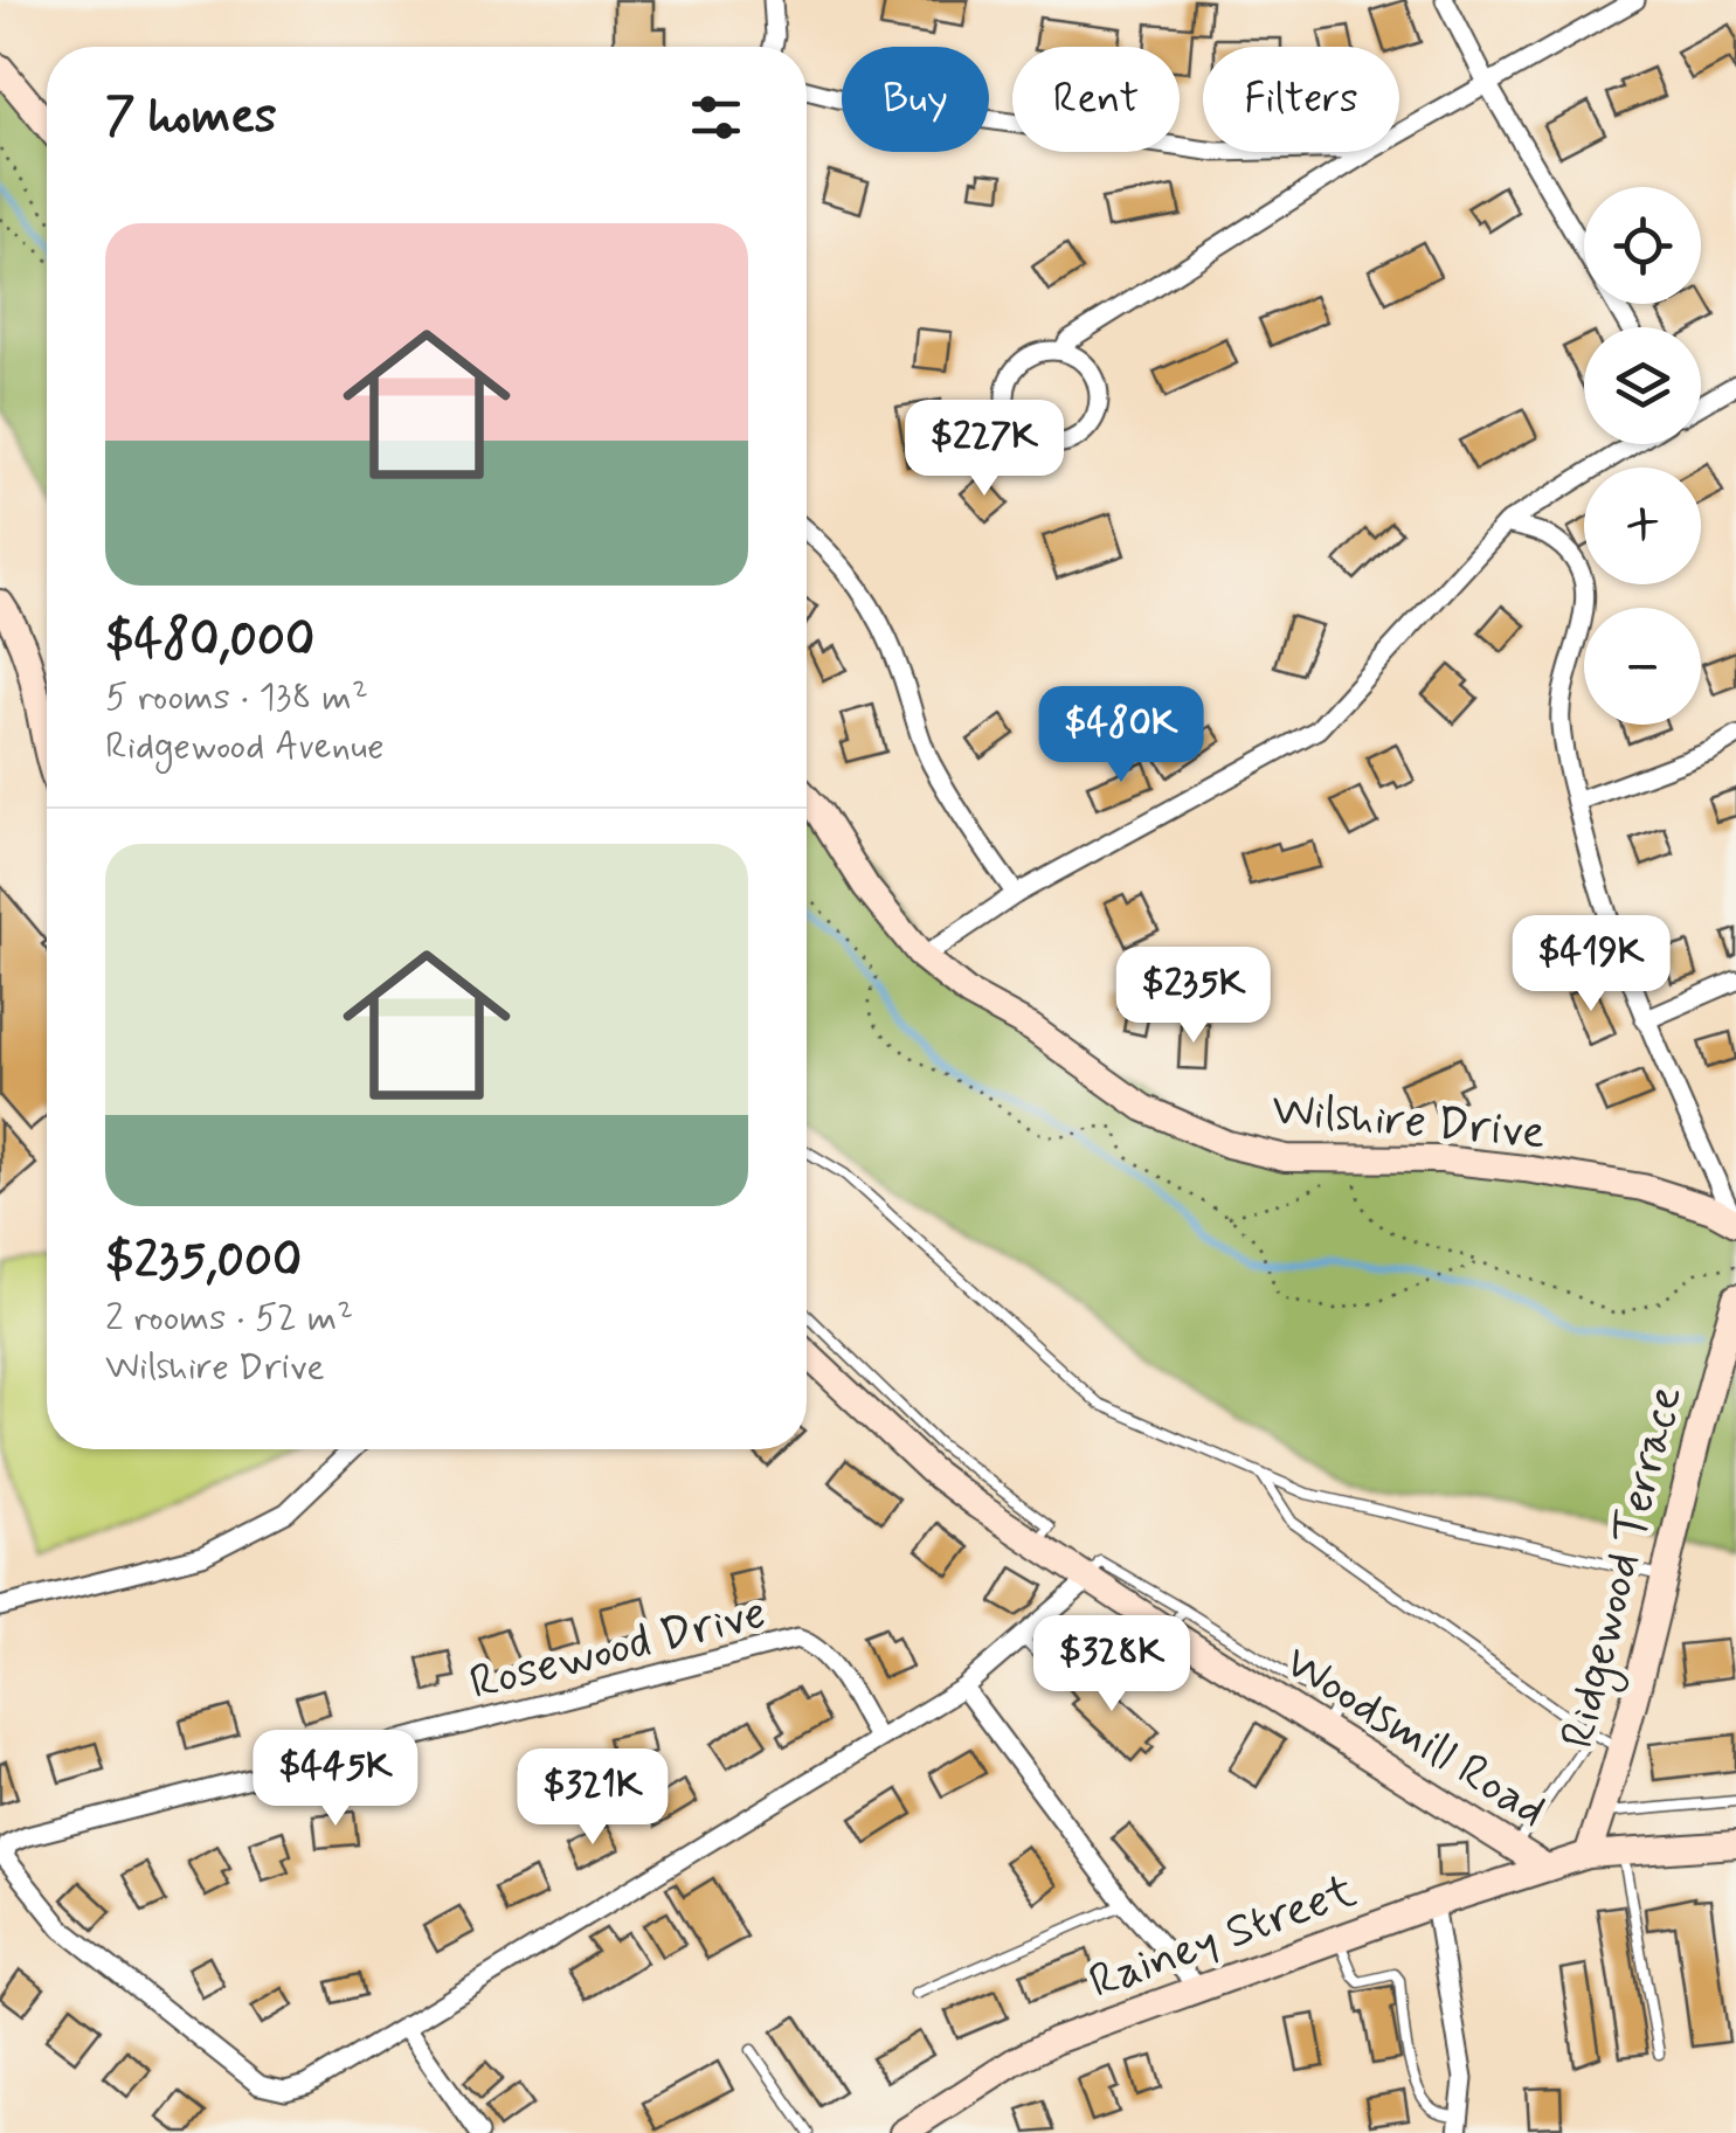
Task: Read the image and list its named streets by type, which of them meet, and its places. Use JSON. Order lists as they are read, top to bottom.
{
  "streets": {
    "street": [
      "Wilshire Drive",
      "Ridgewood Terrace",
      "Rosewood Drive",
      "Woodsmill Road",
      "Rainey Street"
    ]
  },
  "crossings": [
    ["Ridgewood Terrace", "Rainey Street"],
    ["Woodsmill Road", "Rainey Street"]
  ],
  "page": {
    "chip": ["Buy", "Rent", "Filters"],
    "heading": "7 homes",
    "map_buttons": ["+", "−"],
    "list": [
      {
        "name": "$480,000",
        "note": "5 rooms · 138 m² · Ridgewood Avenue"
      },
      {
        "name": "$235,000",
        "note": "2 rooms · 52 m² · Wilshire Drive"
      }
    ],
    "price": [
      "$227K",
      "$480K",
      "$419K",
      "$235K",
      "$328K",
      "$445K",
      "$321K"
    ]
  }
}
